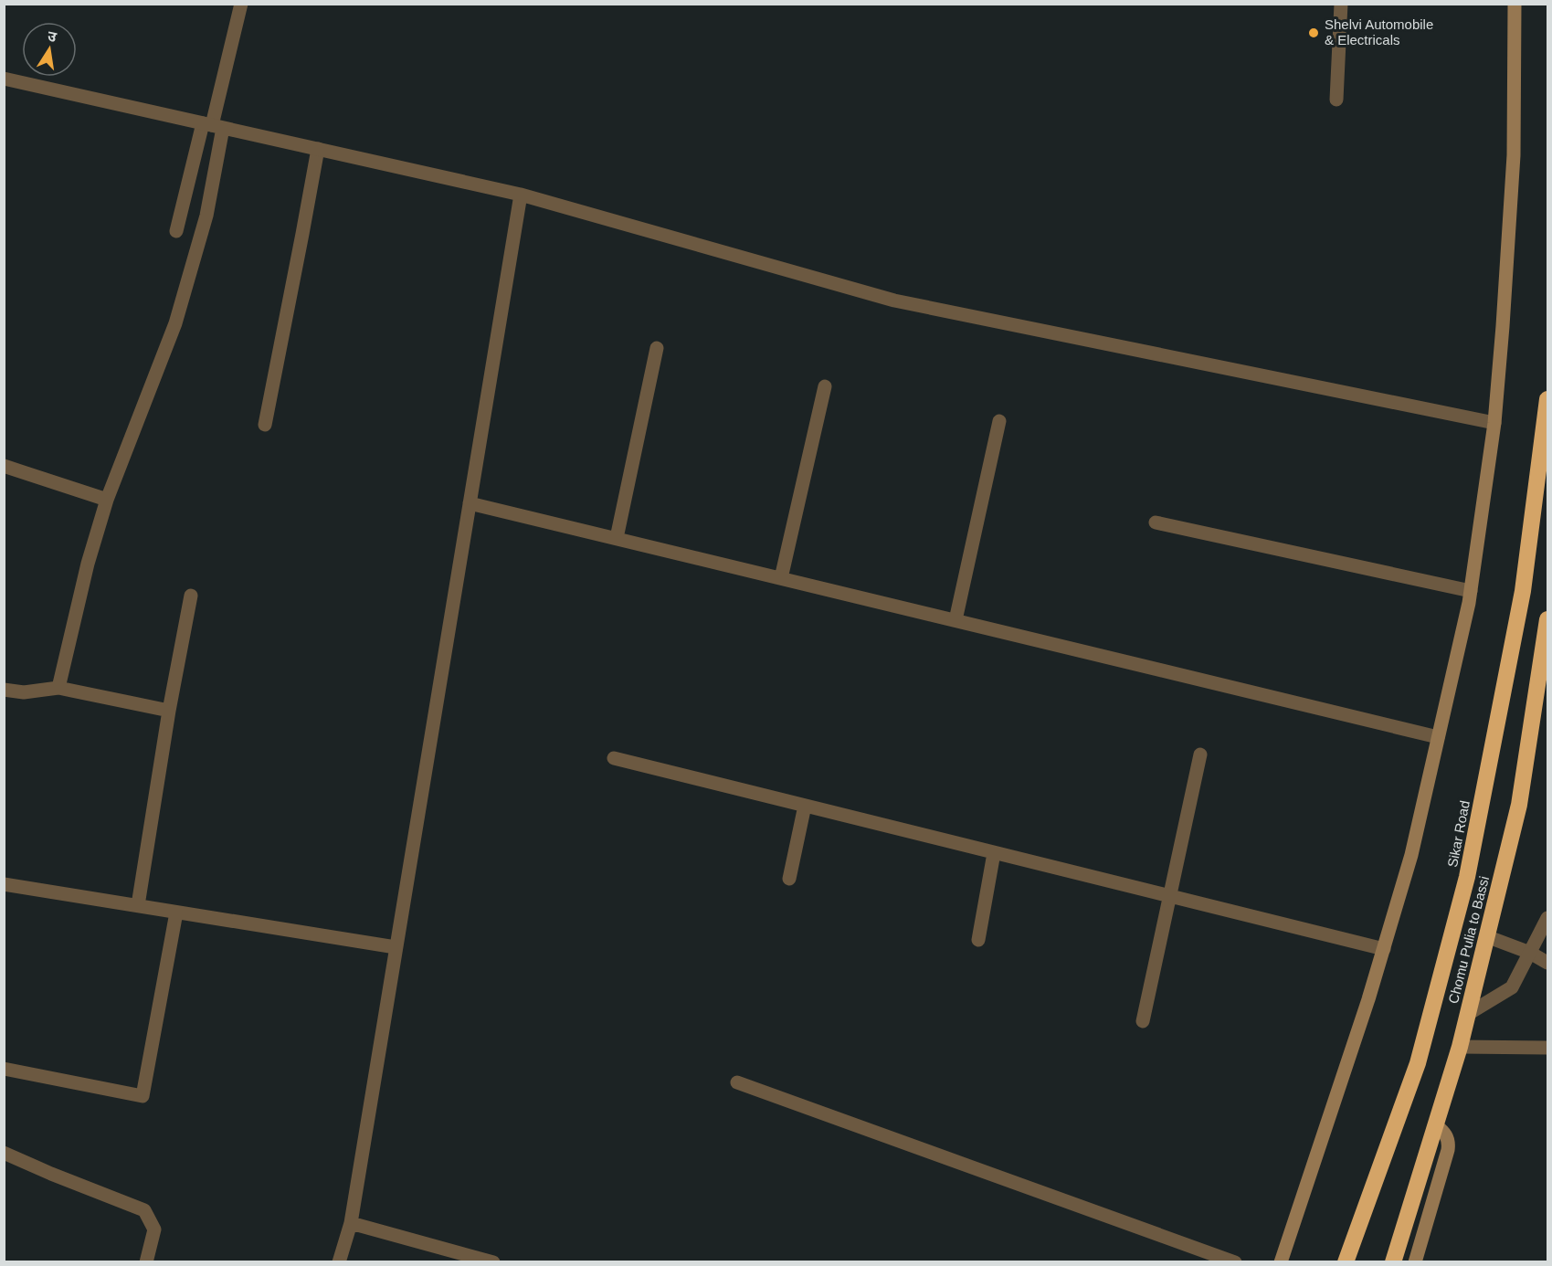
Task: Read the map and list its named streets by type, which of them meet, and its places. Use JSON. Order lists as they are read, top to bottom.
{
  "streets": {
    "highway": ["Sikar Road", "Chomu Pulia to Bassi"]
  },
  "places": ["Shelvi Automobile & Electricals"],
  "north": "top"
}
